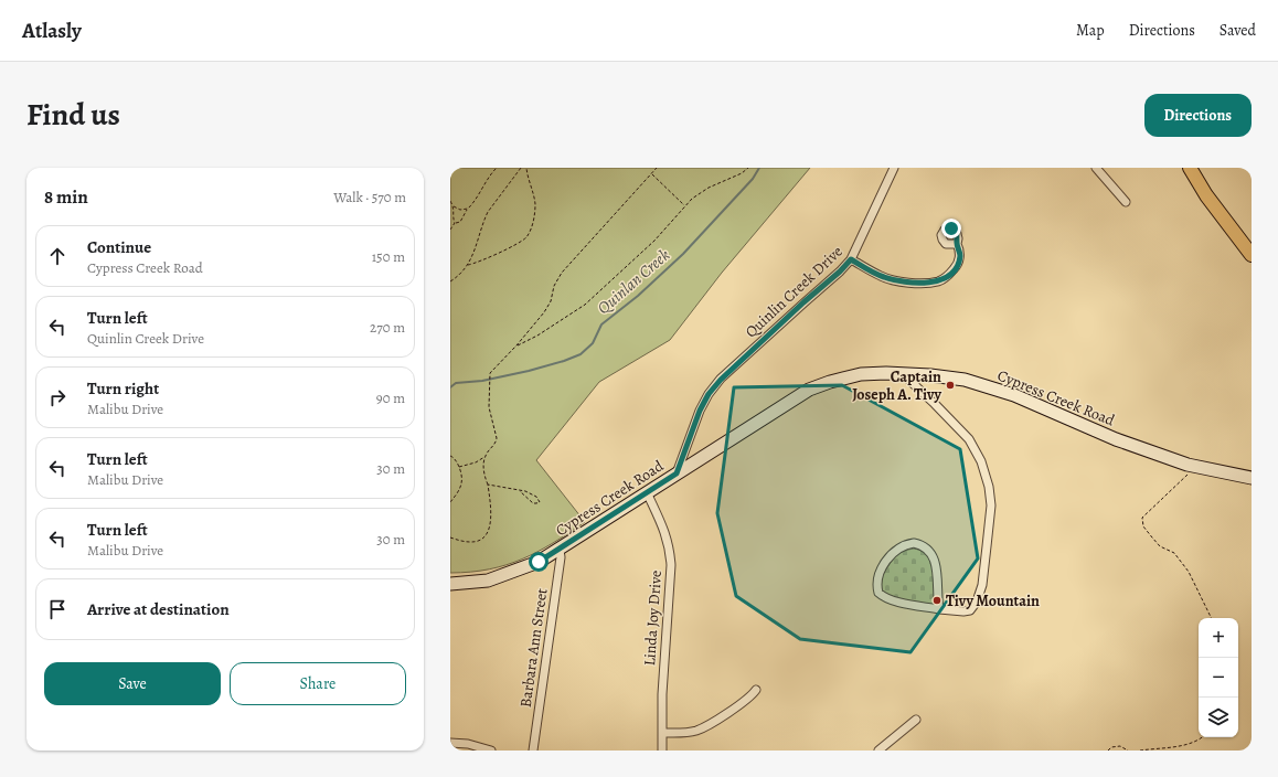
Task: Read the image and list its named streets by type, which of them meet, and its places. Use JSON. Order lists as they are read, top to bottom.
{
  "streets": {
    "main road": ["Cypress Creek Road"],
    "street": ["Quinlin Creek Drive", "Linda Joy Drive", "Barbara Ann Street"]
  },
  "crossings": [
    ["Quinlin Creek Drive", "Cypress Creek Road"],
    ["Cypress Creek Road", "Linda Joy Drive"],
    ["Cypress Creek Road", "Barbara Ann Street"]
  ],
  "water": ["Quinlan Creek"],
  "places": ["Captain Joseph A. Tivy", "Tivy Mountain"],
  "page": {
    "header": "Atlasly",
    "nav": ["Map", "Directions", "Saved"],
    "title": "Find us",
    "buttons": [
      "Directions",
      ["Save", "Share"]
    ],
    "heading": ["8 min", "Walk · 570 m"],
    "list": [
      ["Continue", "Cypress Creek Road", "150 m"],
      ["Turn left", "Quinlin Creek Drive", "270 m"],
      ["Turn right", "Malibu Drive", "90 m"],
      ["Turn left", "Malibu Drive", "30 m"],
      ["Turn left", "Malibu Drive", "30 m"],
      "Arrive at destination"
    ],
    "map_buttons": ["+", "−"]
  }
}
